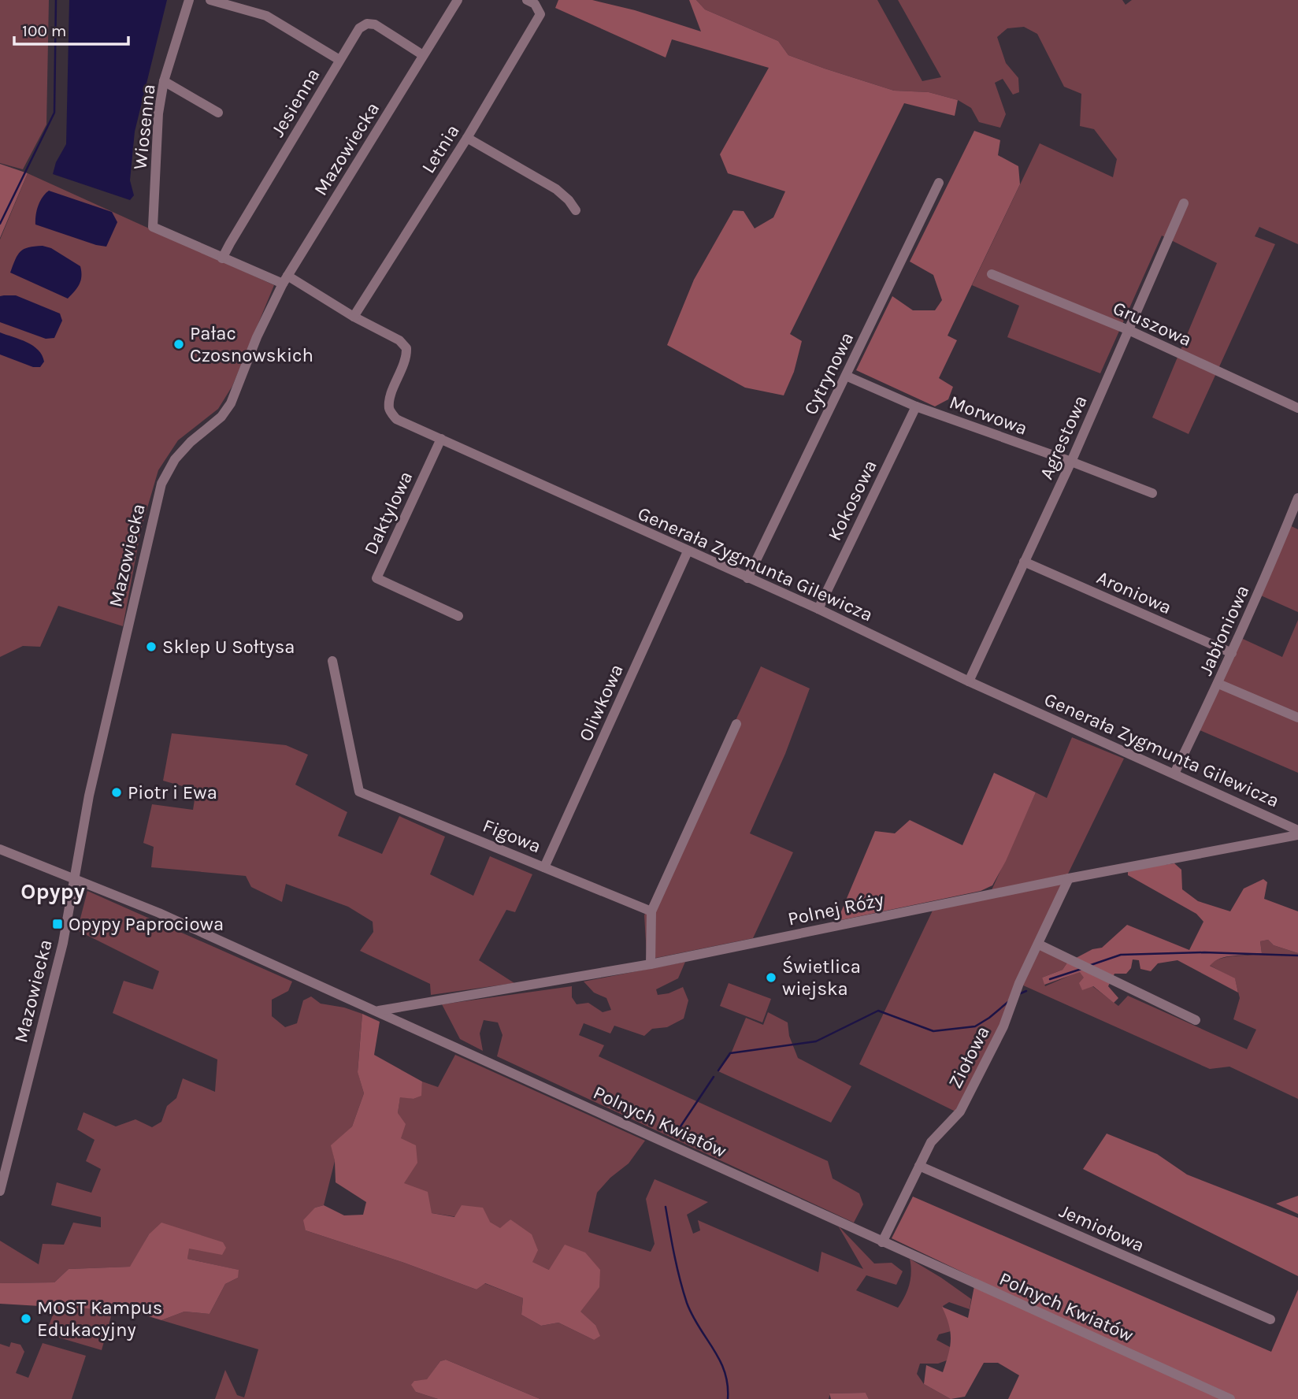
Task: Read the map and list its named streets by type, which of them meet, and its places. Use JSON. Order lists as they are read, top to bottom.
{
  "streets": {
    "street": [
      "Jesienna",
      "Wiosenna",
      "Mazowiecka",
      "Letnia",
      "Gruszowa",
      "Cytrynowa",
      "Morwowa",
      "Agrestowa",
      "Kokosowa",
      "Daktylowa",
      "Generała Zygmunta Gilewicza",
      "Aroniowa",
      "Jabłoniowa",
      "Oliwkowa",
      "Figowa",
      "Polnej Róży",
      "Ziołowa",
      "Polnych Kwiatów",
      "Jemiołowa"
    ]
  },
  "crossings": [
    ["Jesienna", "Mazowiecka"],
    ["Jesienna", "Generała Zygmunta Gilewicza"],
    ["Wiosenna", "Generała Zygmunta Gilewicza"],
    ["Mazowiecka", "Generała Zygmunta Gilewicza"],
    ["Mazowiecka", "Polnych Kwiatów"],
    ["Letnia", "Generała Zygmunta Gilewicza"],
    ["Gruszowa", "Agrestowa"],
    ["Cytrynowa", "Morwowa"],
    ["Cytrynowa", "Generała Zygmunta Gilewicza"],
    ["Morwowa", "Agrestowa"],
    ["Morwowa", "Kokosowa"],
    ["Agrestowa", "Generała Zygmunta Gilewicza"],
    ["Agrestowa", "Aroniowa"],
    ["Kokosowa", "Generała Zygmunta Gilewicza"],
    ["Daktylowa", "Generała Zygmunta Gilewicza"],
    ["Generała Zygmunta Gilewicza", "Jabłoniowa"],
    ["Generała Zygmunta Gilewicza", "Oliwkowa"],
    ["Aroniowa", "Jabłoniowa"],
    ["Oliwkowa", "Figowa"],
    ["Polnej Róży", "Ziołowa"],
    ["Polnej Róży", "Polnych Kwiatów"],
    ["Ziołowa", "Polnych Kwiatów"],
    ["Ziołowa", "Jemiołowa"]
  ],
  "districts": ["Opypy"],
  "places": {
    "other": [
      "Pałac Czosnowskich",
      "Sklep U Sołtysa",
      "Piotr i Ewa",
      "Świetlica wiejska",
      "MOST Kampus Edukacyjny"
    ],
    "transit": ["Opypy Paprociowa"]
  },
  "scale_bar": "100 m"
}
